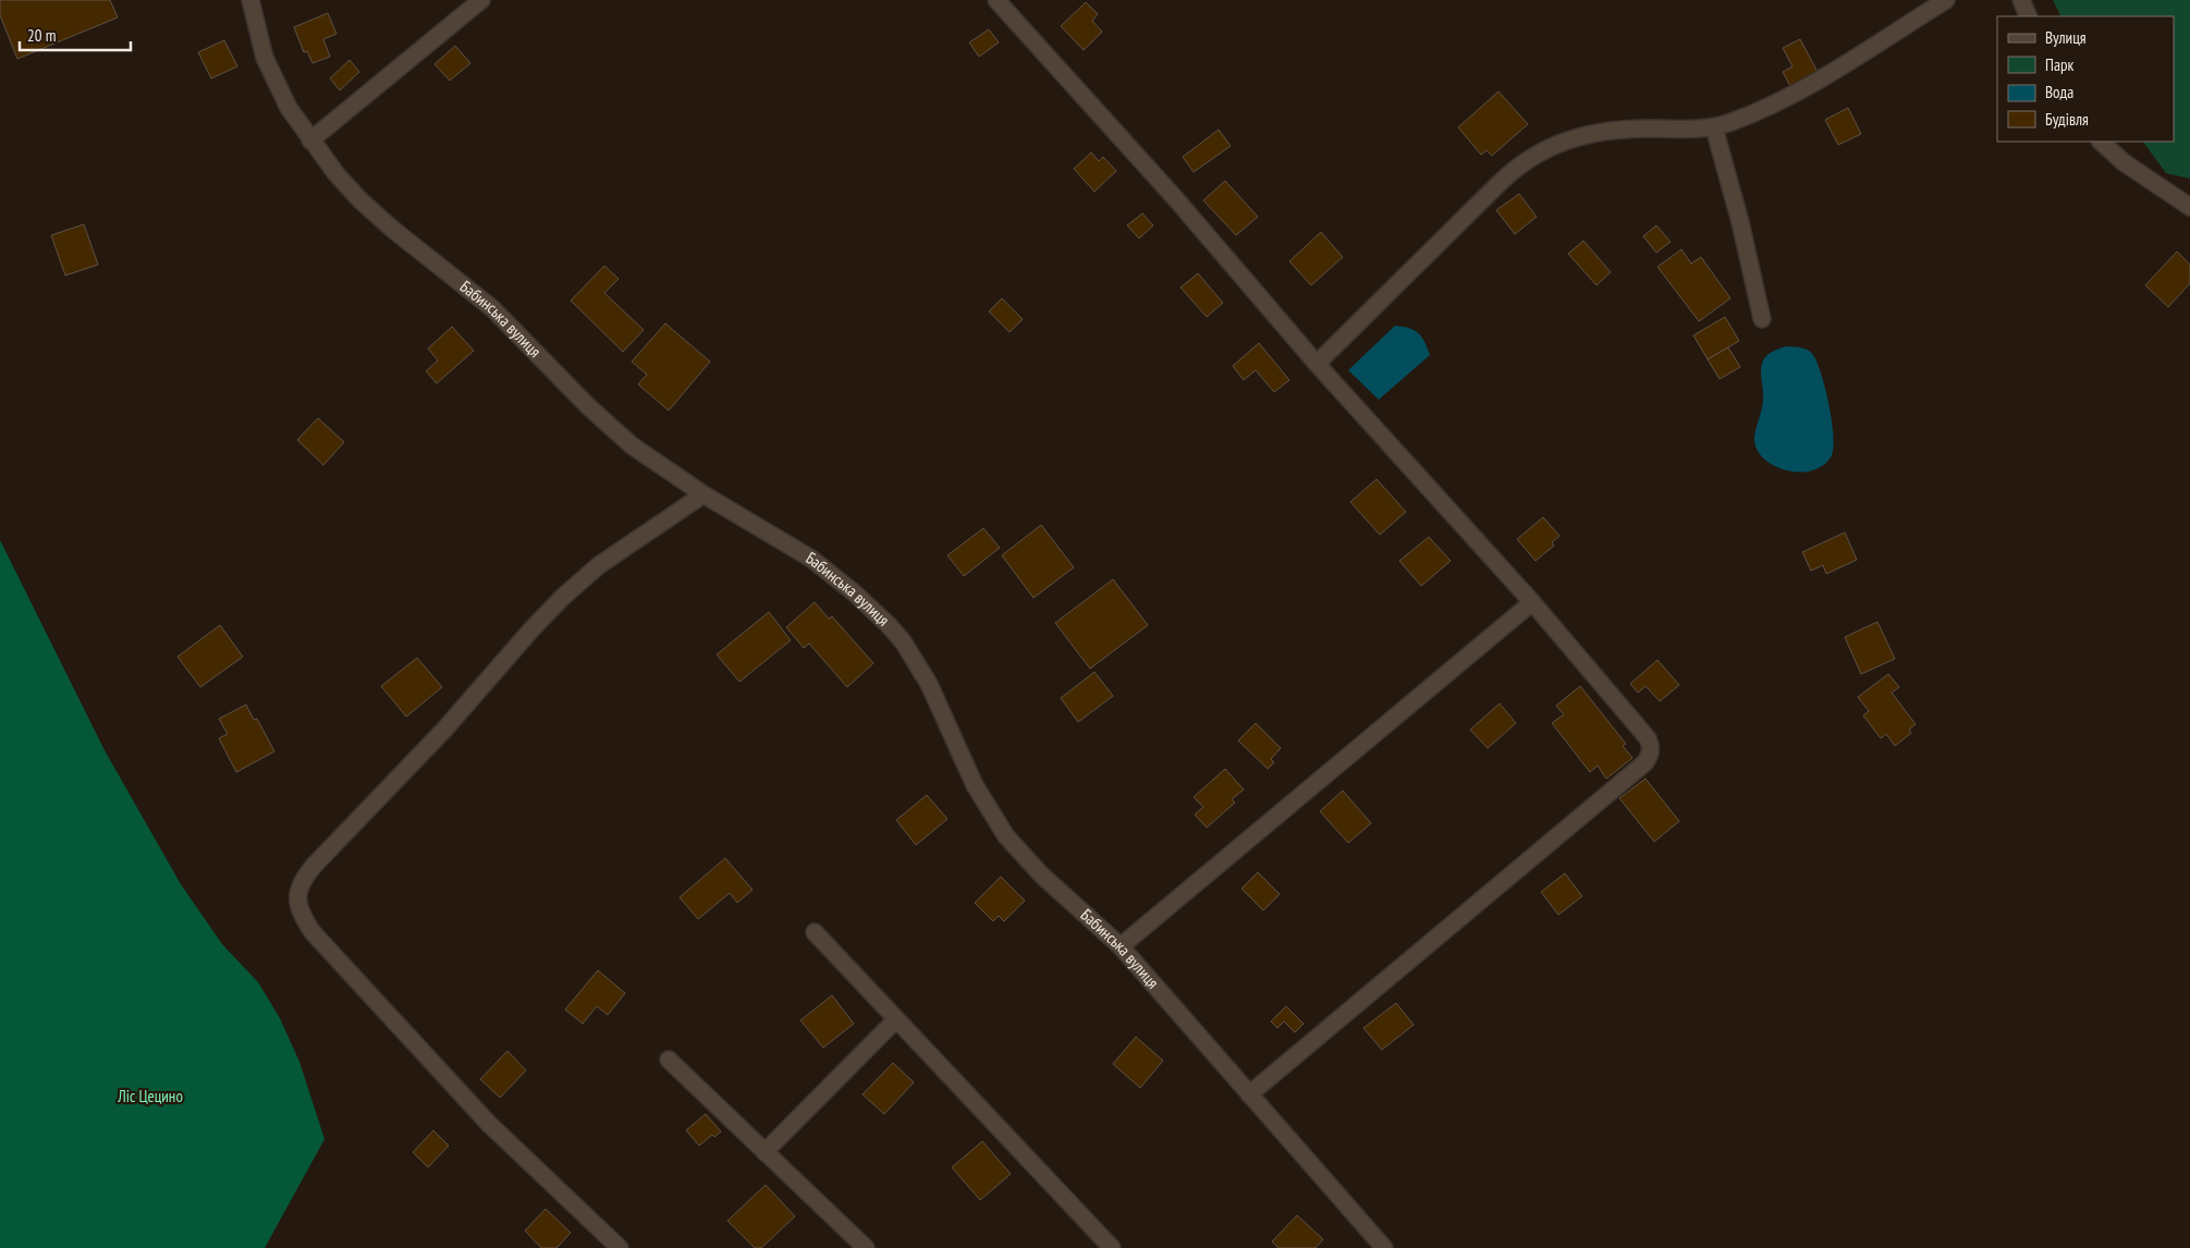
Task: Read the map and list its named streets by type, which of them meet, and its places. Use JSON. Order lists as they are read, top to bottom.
{
  "streets": {
    "street": ["Бабинська вулиця"]
  },
  "parks": ["Ліс Цецино"],
  "legend": [
    "Вулиця",
    "Парк",
    "Вода",
    "Будівля"
  ],
  "scale_bar": "20 m"
}
